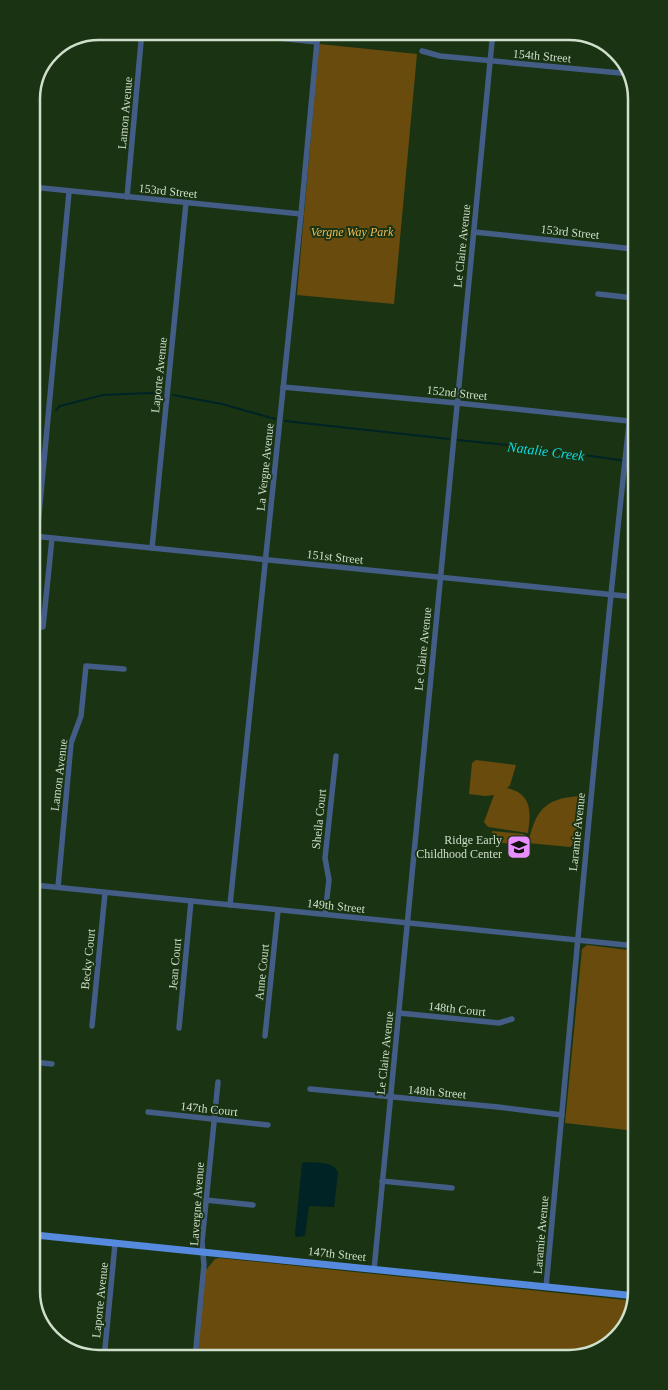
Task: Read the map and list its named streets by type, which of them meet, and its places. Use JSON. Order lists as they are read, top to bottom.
{
  "streets": {
    "main road": ["147th Street"],
    "street": [
      "154th Street",
      "Lamon Avenue",
      "153rd Street",
      "Le Claire Avenue",
      "Laporte Avenue",
      "152nd Street",
      "La Vergne Avenue",
      "151st Street",
      "Sheila Court",
      "Laramie Avenue",
      "149th Street",
      "Becky Court",
      "Jean Court",
      "Anne Court",
      "148th Court",
      "148th Street",
      "147th Court",
      "Lavergne Avenue"
    ]
  },
  "crossings": [
    ["154th Street", "Le Claire Avenue"],
    ["Lamon Avenue", "153rd Street"],
    ["Lamon Avenue", "149th Street"],
    ["153rd Street", "Le Claire Avenue"],
    ["153rd Street", "Laporte Avenue"],
    ["153rd Street", "La Vergne Avenue"],
    ["Le Claire Avenue", "152nd Street"],
    ["Le Claire Avenue", "151st Street"],
    ["Le Claire Avenue", "149th Street"],
    ["Le Claire Avenue", "148th Court"],
    ["Le Claire Avenue", "148th Street"],
    ["Le Claire Avenue", "147th Street"],
    ["Laporte Avenue", "151st Street"],
    ["Laporte Avenue", "147th Street"],
    ["152nd Street", "La Vergne Avenue"],
    ["La Vergne Avenue", "151st Street"],
    ["La Vergne Avenue", "149th Street"],
    ["151st Street", "Laramie Avenue"],
    ["Sheila Court", "149th Street"],
    ["Laramie Avenue", "149th Street"],
    ["Laramie Avenue", "148th Street"],
    ["Laramie Avenue", "147th Street"],
    ["149th Street", "Becky Court"],
    ["149th Street", "Jean Court"],
    ["149th Street", "Anne Court"],
    ["147th Court", "Lavergne Avenue"],
    ["Lavergne Avenue", "147th Street"]
  ],
  "water": ["Natalie Creek"],
  "parks": ["Vergne Way Park"],
  "places": {
    "school or university": ["Ridge Early Childhood Center"]
  }
}
